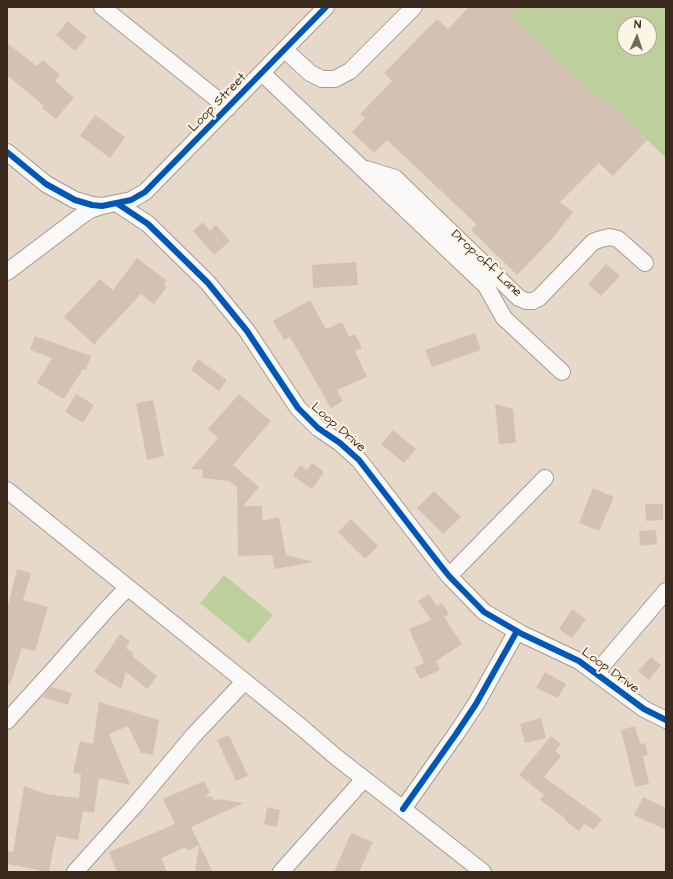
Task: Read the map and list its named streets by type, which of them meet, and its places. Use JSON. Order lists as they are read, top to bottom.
{
  "streets": {
    "street": ["Loop Street", "Drop-off Lane", "Loop Drive"]
  },
  "crossings": [
    ["Loop Street", "Loop Drive"]
  ],
  "north": "top"
}
